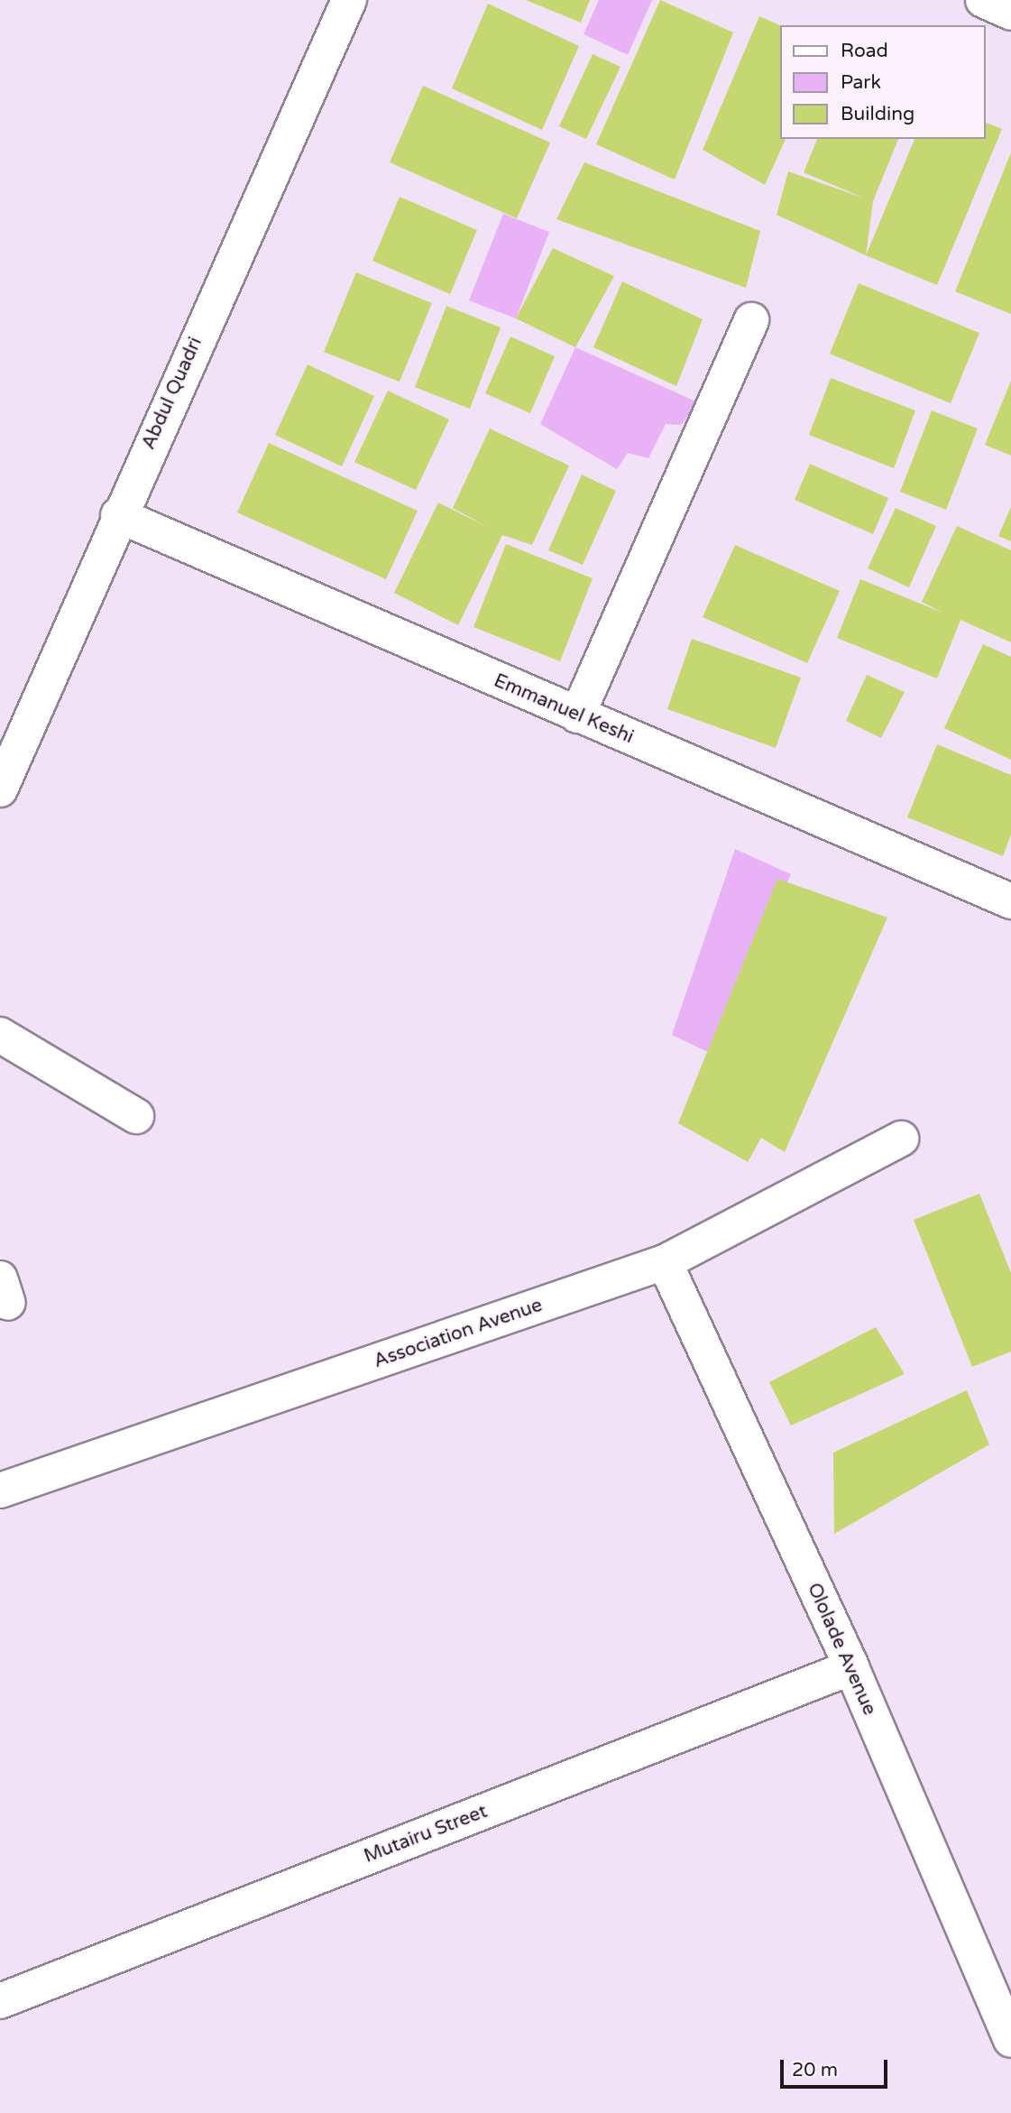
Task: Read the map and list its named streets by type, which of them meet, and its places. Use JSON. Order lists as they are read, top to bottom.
{
  "streets": {
    "street": [
      "Abdul Quadri",
      "Emmanuel Keshi",
      "Association Avenue",
      "Ololade Avenue",
      "Mutairu Street"
    ]
  },
  "crossings": [
    ["Abdul Quadri", "Emmanuel Keshi"],
    ["Association Avenue", "Ololade Avenue"],
    ["Ololade Avenue", "Mutairu Street"]
  ],
  "legend": ["Road", "Park", "Building"],
  "scale_bar": "20 m"
}
